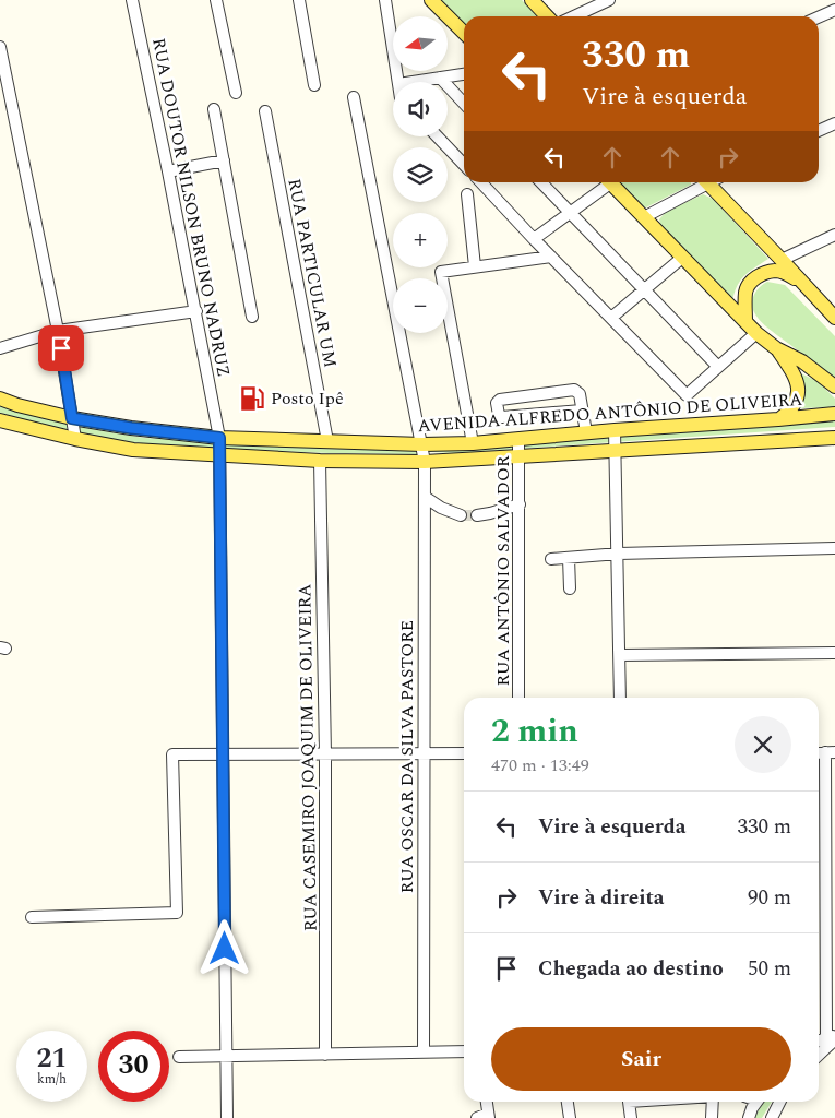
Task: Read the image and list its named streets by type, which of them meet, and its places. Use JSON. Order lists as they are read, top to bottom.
{
  "streets": {
    "main road": ["AVENIDA ALFREDO ANTÔNIO DE OLIVEIRA"],
    "street": [
      "RUA DOUTOR NILSON BRUNO NADRUZ",
      "RUA PARTICULAR UM",
      "RUA ANTÔNIO SALVADOR",
      "RUA OSCAR DA SILVA PASTORE",
      "RUA CASEMIRO JOAQUIM DE OLIVEIRA"
    ]
  },
  "crossings": [
    ["RUA DOUTOR NILSON BRUNO NADRUZ", "AVENIDA ALFREDO ANTÔNIO DE OLIVEIRA"],
    ["RUA PARTICULAR UM", "AVENIDA ALFREDO ANTÔNIO DE OLIVEIRA"],
    ["AVENIDA ALFREDO ANTÔNIO DE OLIVEIRA", "RUA ANTÔNIO SALVADOR"],
    ["AVENIDA ALFREDO ANTÔNIO DE OLIVEIRA", "RUA OSCAR DA SILVA PASTORE"],
    ["AVENIDA ALFREDO ANTÔNIO DE OLIVEIRA", "RUA CASEMIRO JOAQUIM DE OLIVEIRA"]
  ],
  "places": {
    "fuel station": ["Posto Ipê"]
  },
  "north": "left",
  "page": {
    "map_buttons": ["+", "−"],
    "turn": ["330 m", "Vire à esquerda"],
    "heading": ["2 min", "470 m · 13:49"],
    "list": [
      {
        "name": "Vire à esquerda",
        "value": "330 m"
      },
      {
        "name": "Vire à direita",
        "value": "90 m"
      },
      {
        "name": "Chegada ao destino",
        "value": "50 m"
      }
    ],
    "buttons": "Sair",
    "speed": "21 km/h",
    "limit": "30"
  }
}
